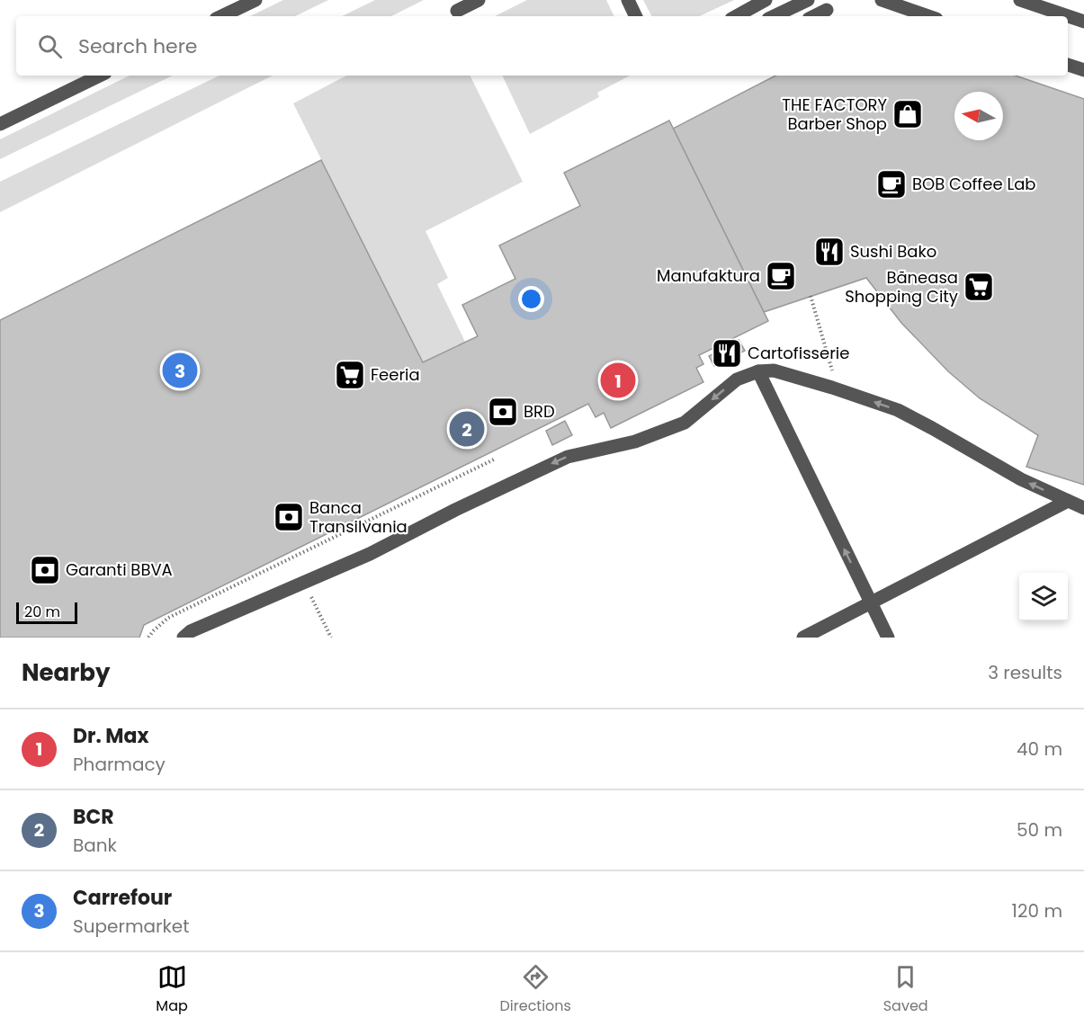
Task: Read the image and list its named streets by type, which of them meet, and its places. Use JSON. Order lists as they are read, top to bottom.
{
  "places": {
    "shop": ["THE FACTORY Barber Shop"],
    "cafe": ["BOB Coffee Lab", "Manufaktura"],
    "restaurant": ["Sushi Bako", "Cartofisserie"],
    "supermarket": ["Băneasa Shopping City", "Feeria"],
    "bank": ["BRD", "Banca Transilvania", "Garanti BBVA"]
  },
  "scale_bar": "20 m",
  "north": "left",
  "page": {
    "search": "Search here",
    "pins": ["3", "1", "2"],
    "scale": "20 m",
    "heading": ["Nearby", "3 results"],
    "list": [
      {
        "mark": "1",
        "name": "Dr. Max",
        "note": "Pharmacy",
        "value": "40 m"
      },
      {
        "mark": "2",
        "name": "BCR",
        "note": "Bank",
        "value": "50 m"
      },
      {
        "mark": "3",
        "name": "Carrefour",
        "note": "Supermarket",
        "value": "120 m"
      }
    ],
    "nav": ["Map", "Directions", "Saved"]
  }
}
